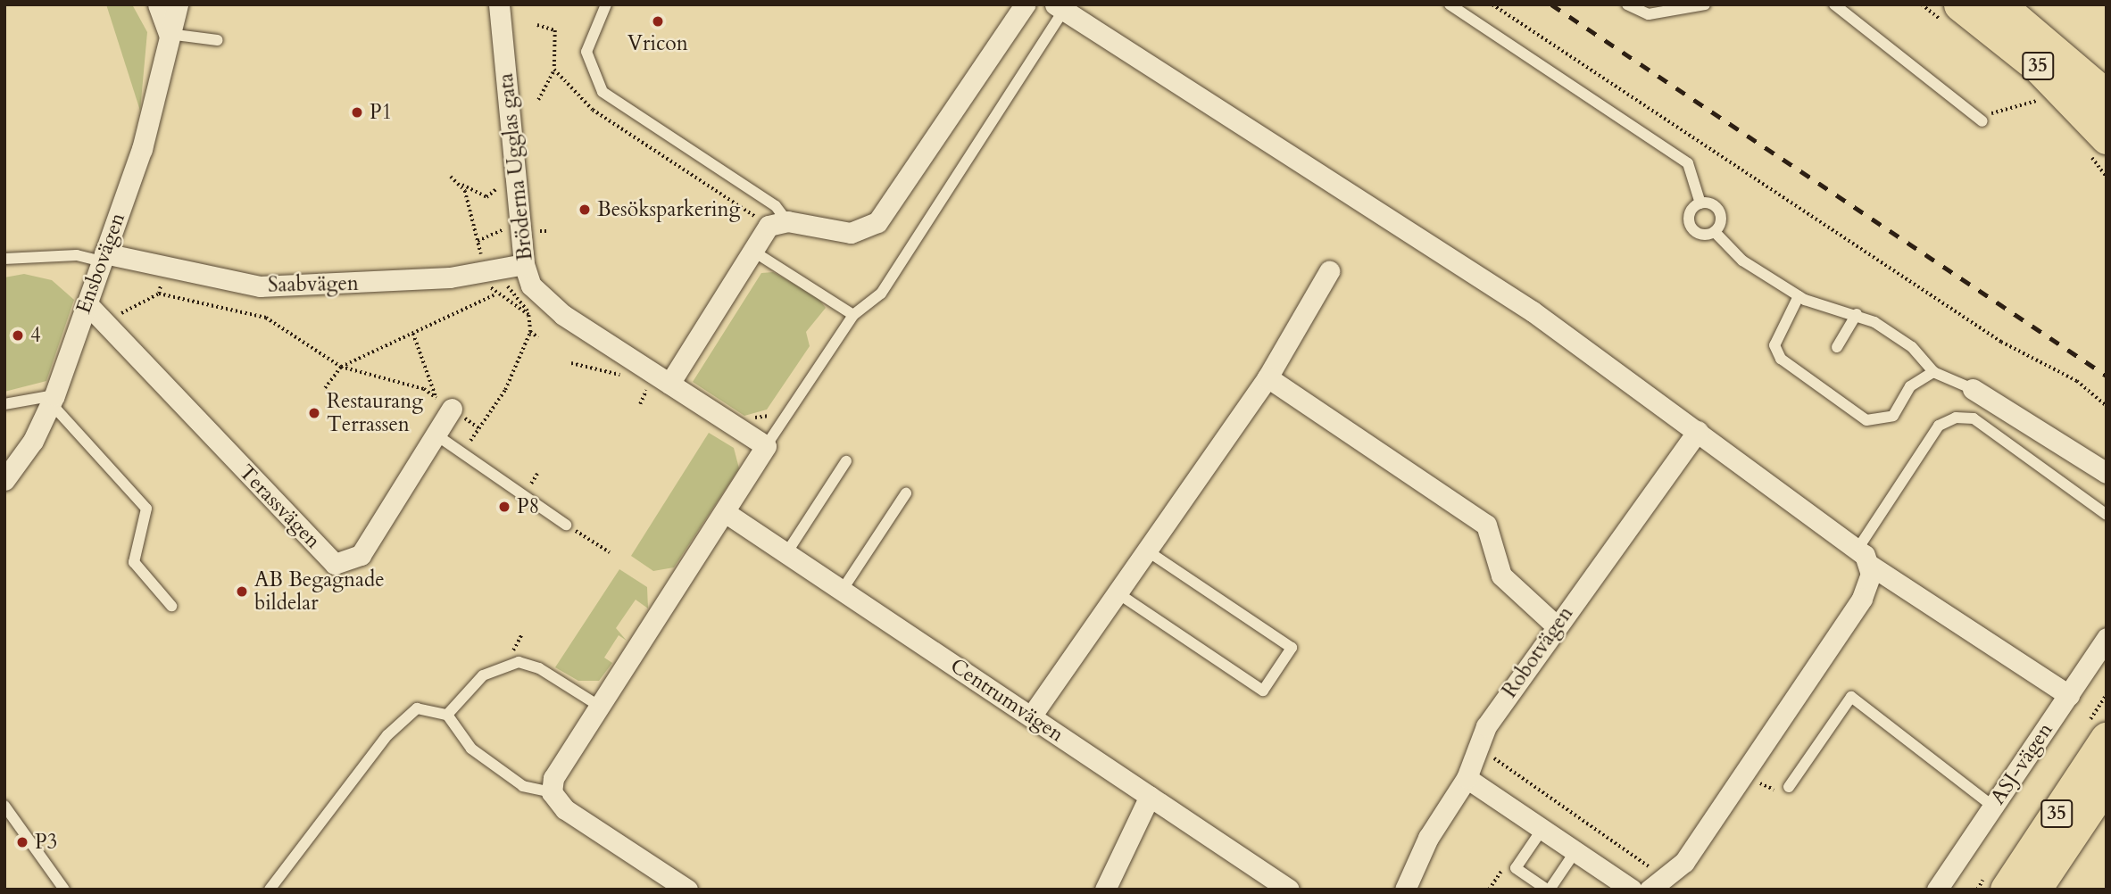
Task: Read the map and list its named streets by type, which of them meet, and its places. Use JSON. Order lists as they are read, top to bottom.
{
  "streets": {
    "main road": ["35"],
    "street": [
      "Bröderna Ugglas gata",
      "Ensbovägen",
      "Saabvägen",
      "Terassvägen",
      "Robotvägen",
      "Centrumvägen",
      "ASJ-vägen"
    ]
  },
  "crossings": [
    ["Bröderna Ugglas gata", "Saabvägen"],
    ["Ensbovägen", "Saabvägen"],
    ["Ensbovägen", "Terassvägen"]
  ],
  "places": [
    "Vricon",
    "P1",
    "Besöksparkering",
    "4",
    "Restaurang Terrassen",
    "P8",
    "AB Begagnade bildelar",
    "P3"
  ]
}
